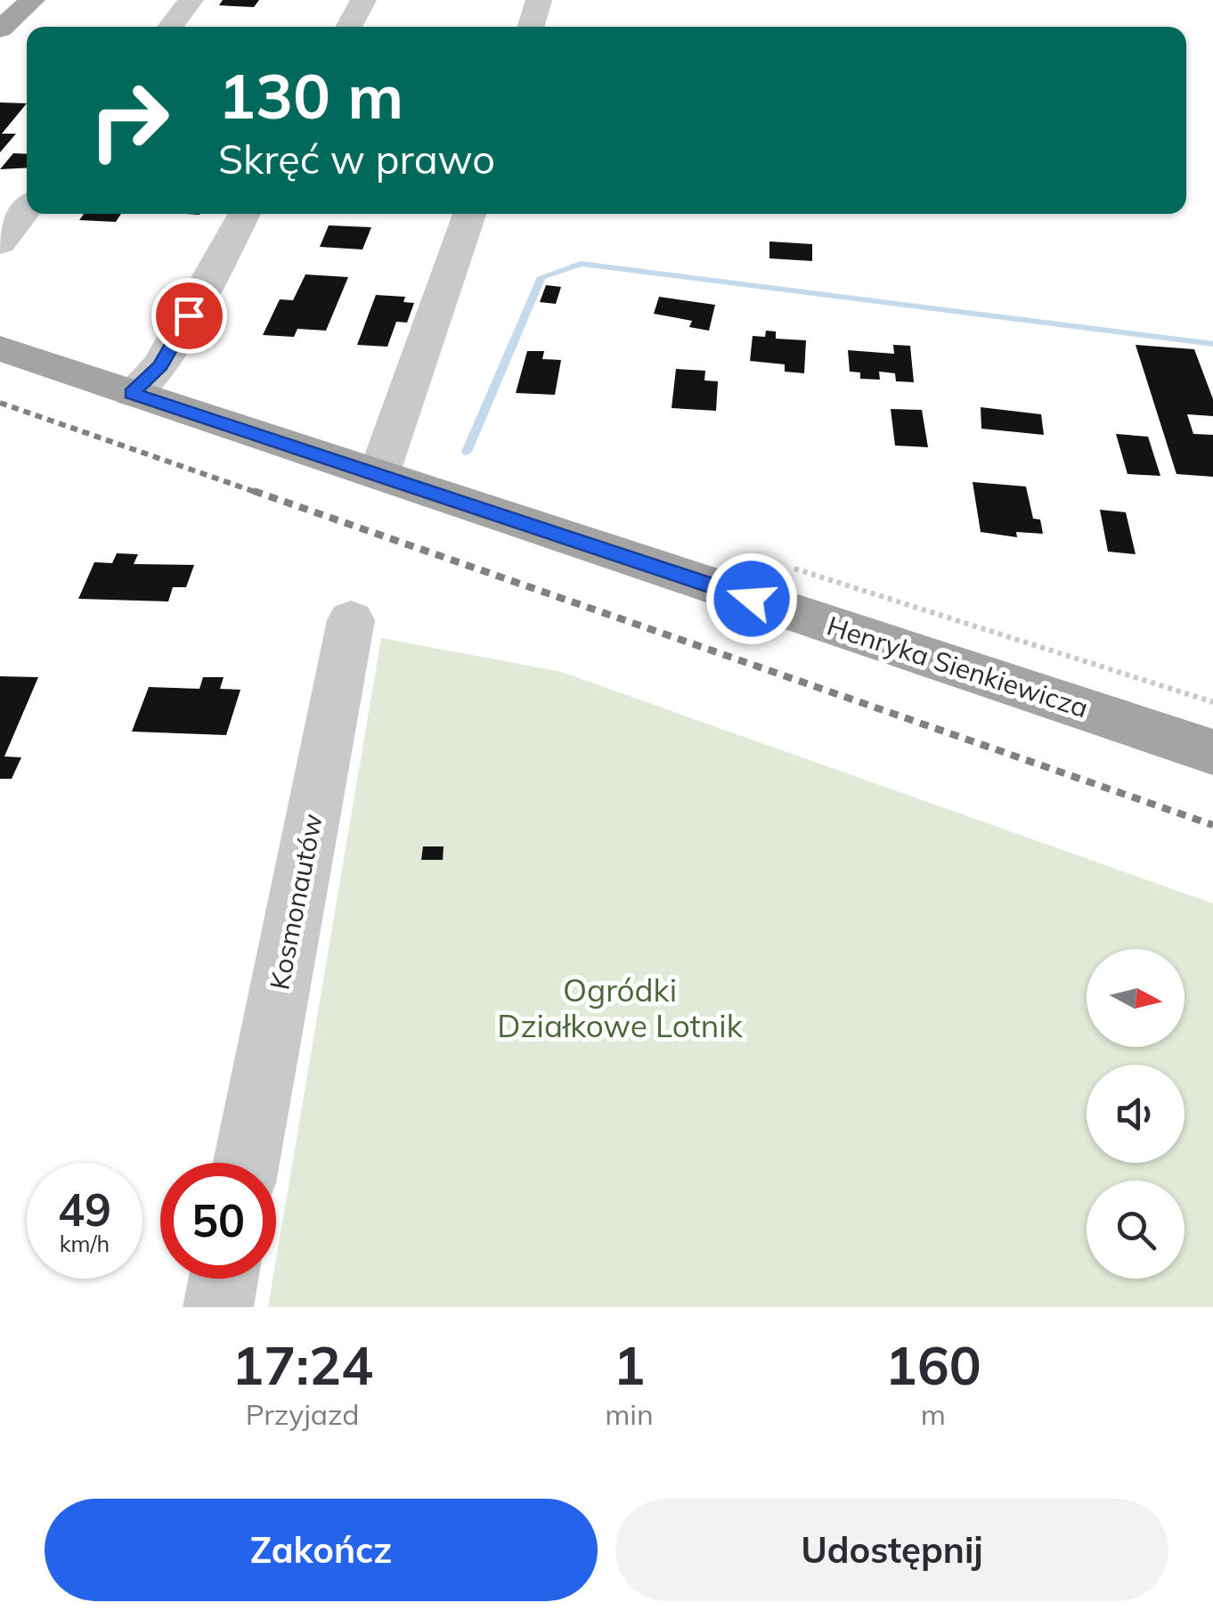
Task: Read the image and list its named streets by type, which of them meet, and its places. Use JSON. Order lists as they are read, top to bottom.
{
  "streets": {
    "main road": ["Henryka Sienkiewicza"],
    "street": ["Kosmonautów"]
  },
  "parks": ["Ogródki Działkowe Lotnik"],
  "north": "right",
  "page": {
    "turn": ["130 m", "Skręć w prawo"],
    "speed": "49 km/h",
    "limit": "50",
    "eta": [
      "17:24",
      "Przyjazd",
      "1",
      "min",
      "160",
      "m"
    ],
    "buttons": ["Zakończ", "Udostępnij"]
  }
}
